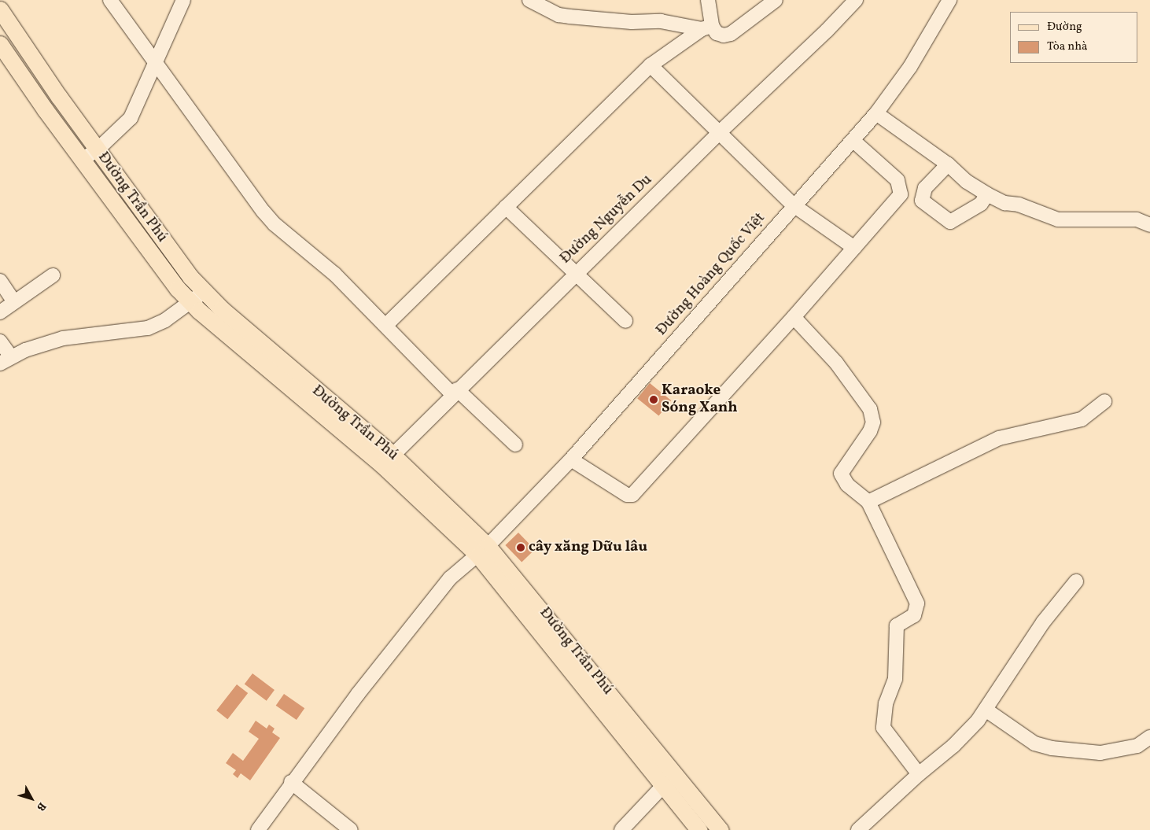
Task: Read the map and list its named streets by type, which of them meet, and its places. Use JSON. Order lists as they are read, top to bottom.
{
  "streets": {
    "main road": ["Đường Trần Phú"],
    "street": ["Đường Nguyễn Du", "Đường Hoàng Quốc Việt"]
  },
  "crossings": [
    ["Đường Trần Phú", "Đường Nguyễn Du"],
    ["Đường Trần Phú", "Đường Hoàng Quốc Việt"]
  ],
  "places": ["Karaoke Sóng Xanh", "cây xăng Dữu lâu"],
  "legend": ["Đường", "Tòa nhà"],
  "north": "bottom right"
}
